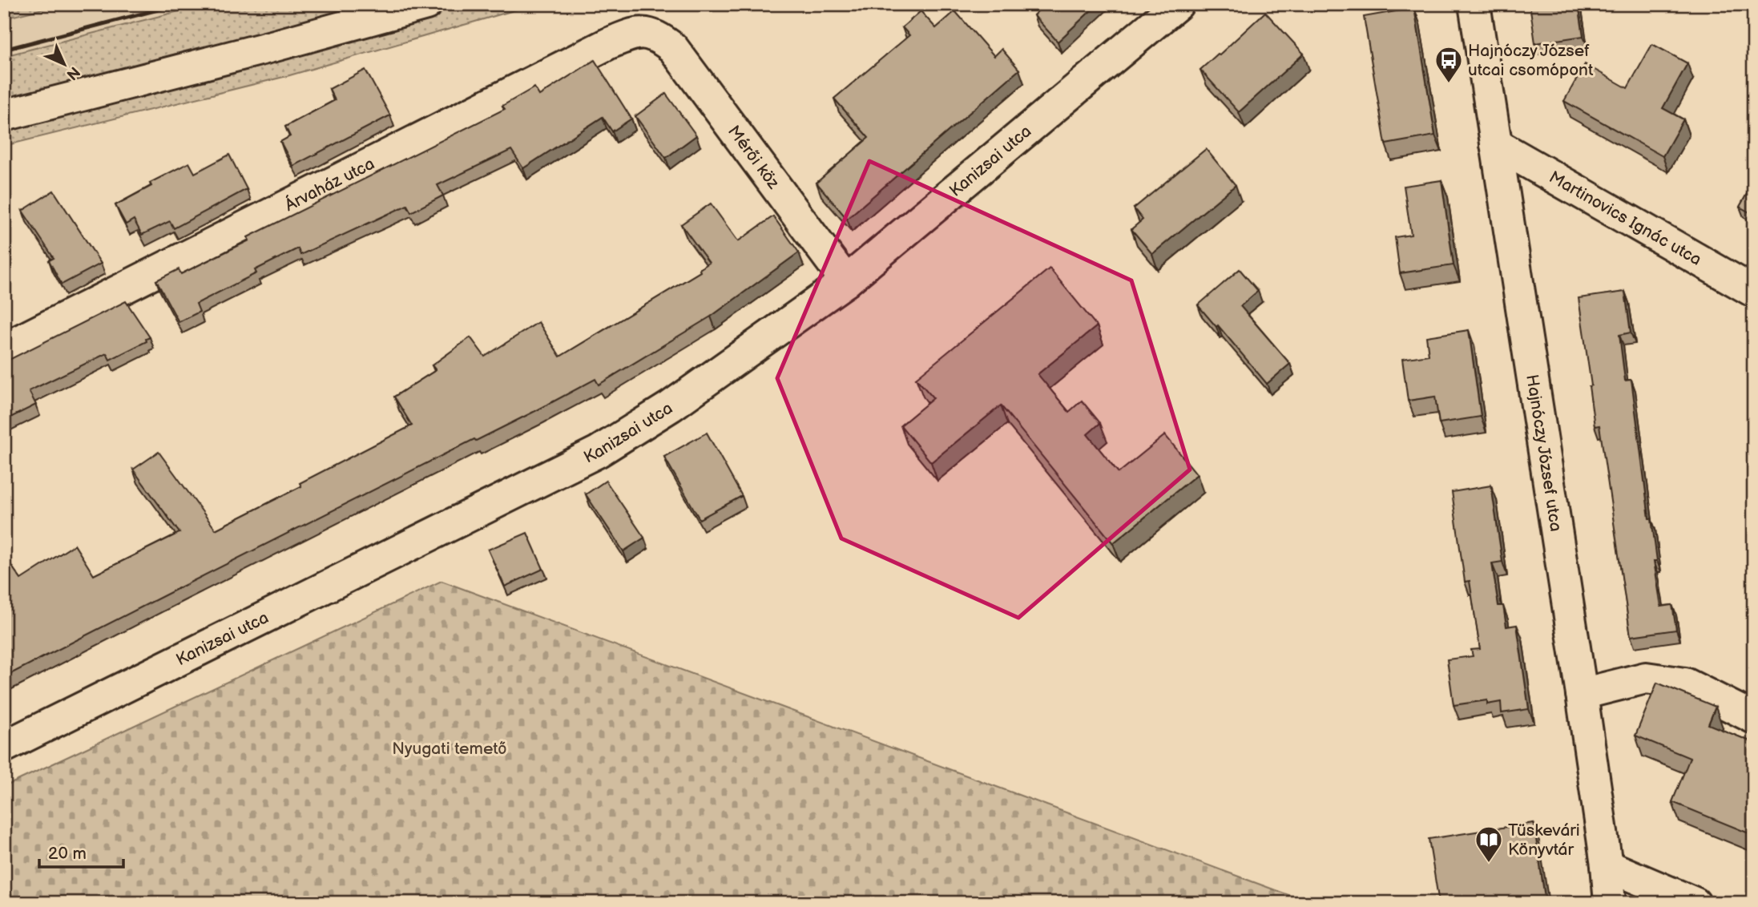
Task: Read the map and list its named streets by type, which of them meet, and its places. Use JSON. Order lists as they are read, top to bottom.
{
  "streets": {
    "street": [
      "Mérői köz",
      "Kanizsai utca",
      "Árvaház utca",
      "Martinovics Ignác utca",
      "Hajnóczy József utca"
    ]
  },
  "crossings": [
    ["Mérői köz", "Kanizsai utca"],
    ["Mérői köz", "Árvaház utca"],
    ["Martinovics Ignác utca", "Hajnóczy József utca"]
  ],
  "parks": ["Nyugati temető"],
  "places": {
    "bus stop": ["Hajnóczy József utcai csomópont"],
    "library": ["Tüskevári Könyvtár"]
  },
  "scale_bar": "20 m",
  "north": "bottom right"
}
